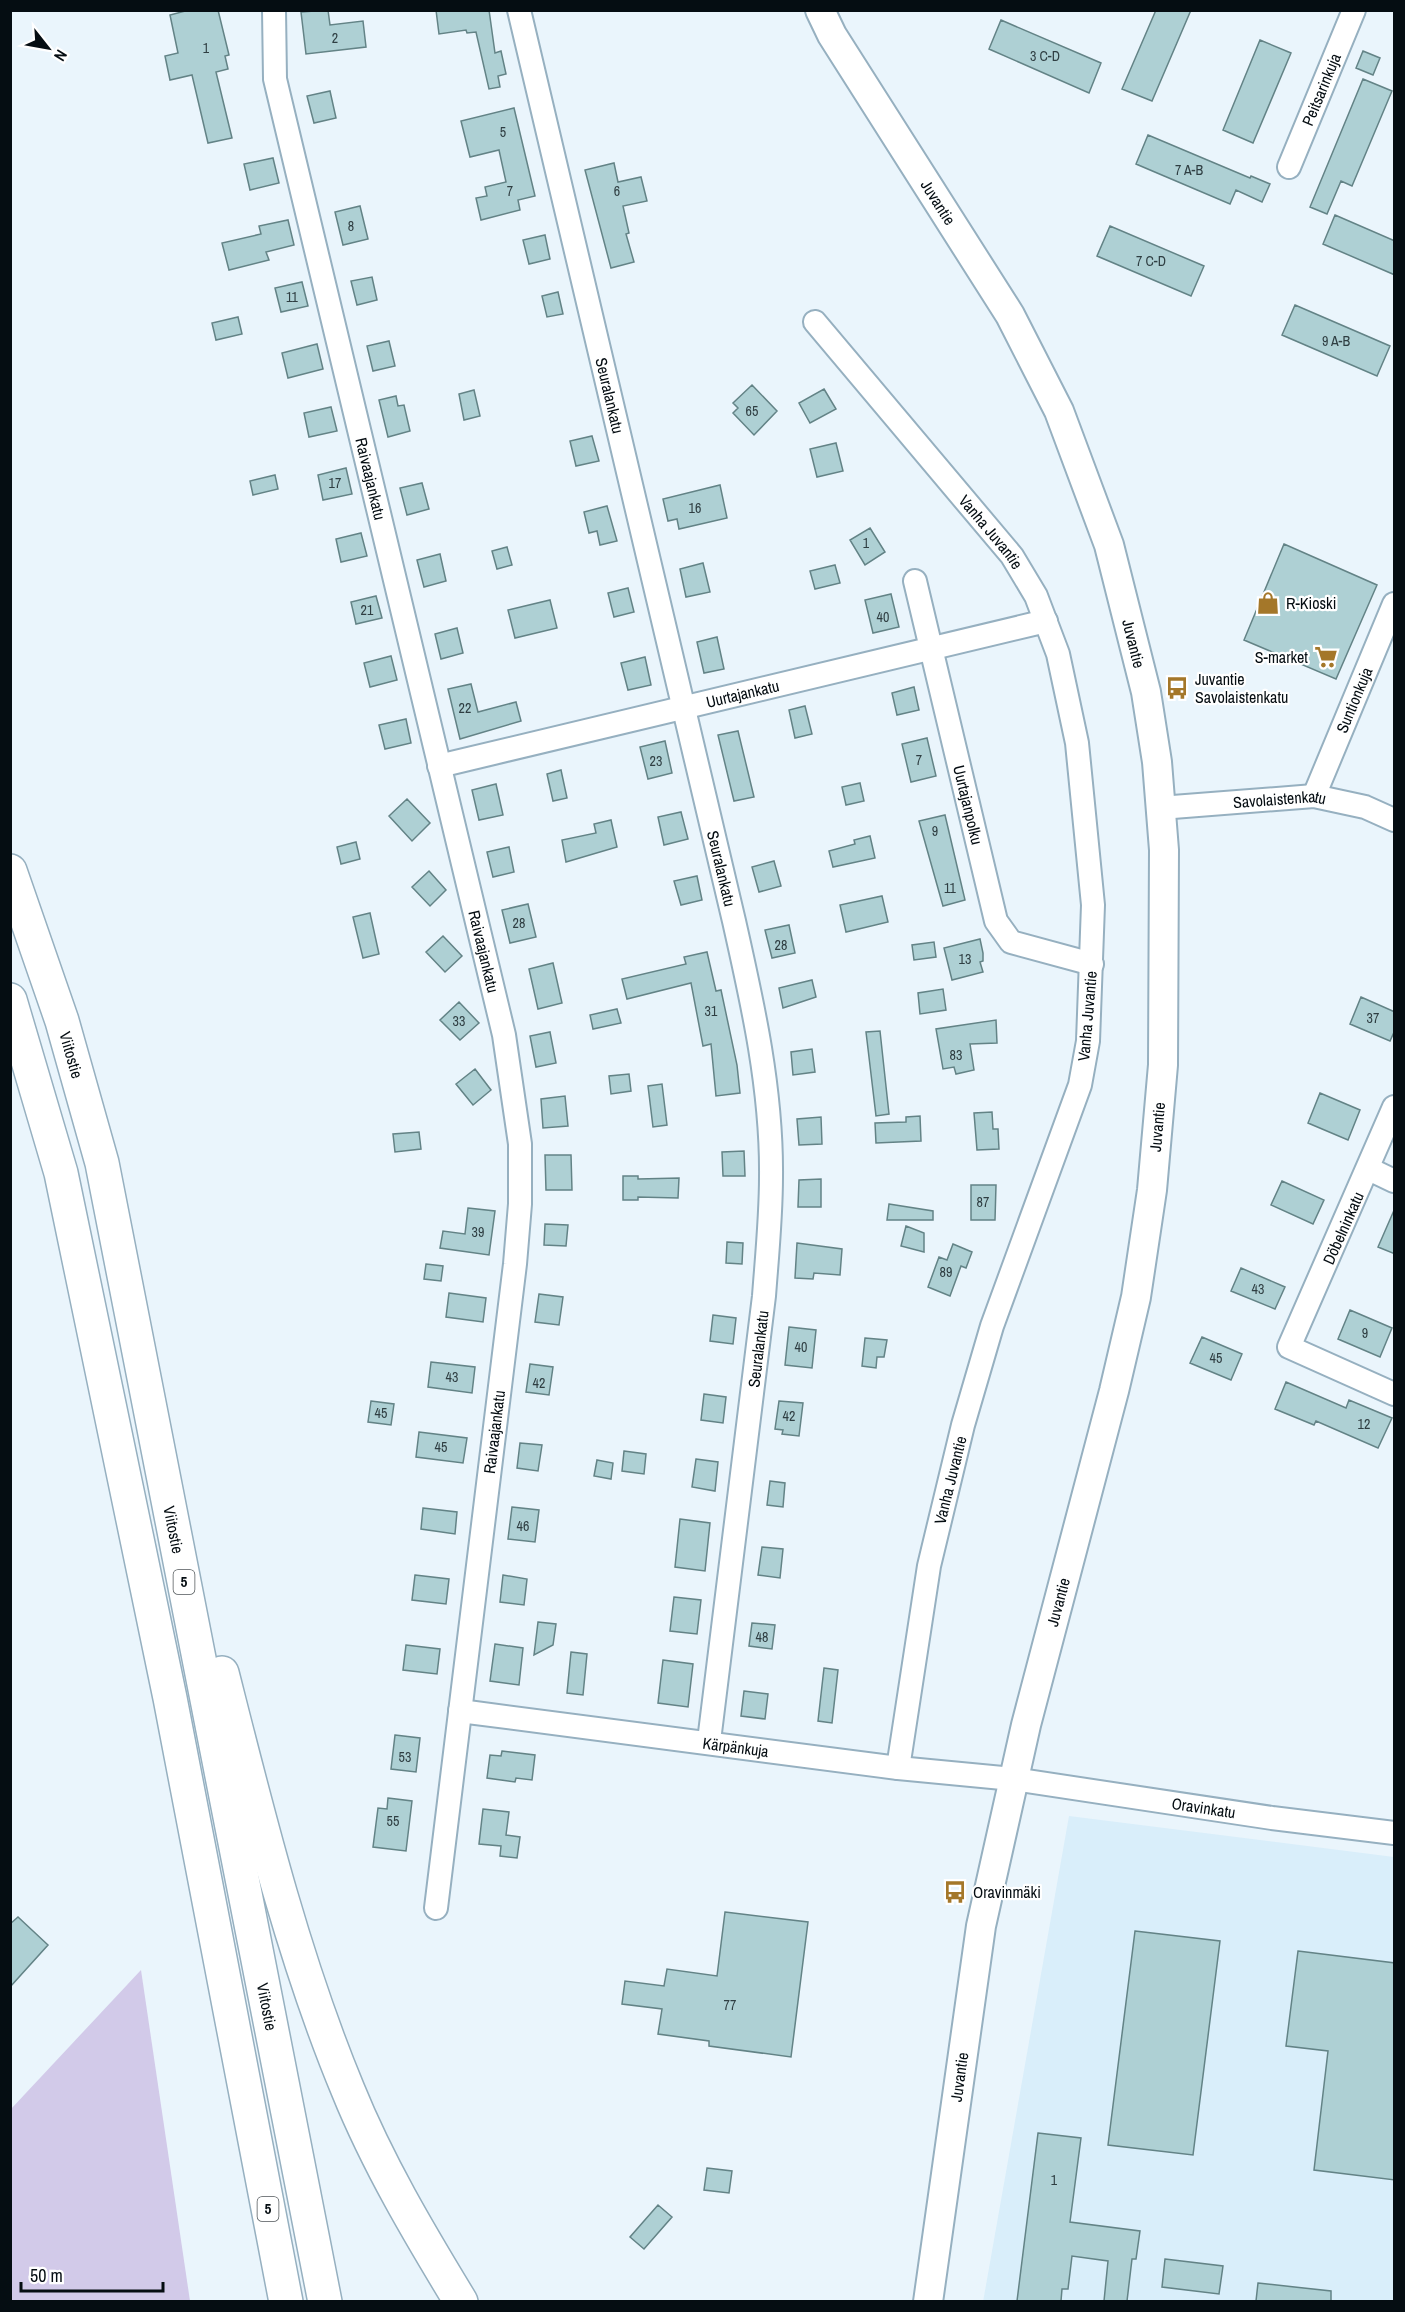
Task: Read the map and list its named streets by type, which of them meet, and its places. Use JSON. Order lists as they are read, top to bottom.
{
  "streets": {
    "highway": ["Viitostie", "5"],
    "main road": ["Juvantie"],
    "street": [
      "Peitsarinkuja",
      "Seuralankatu",
      "Raivaajankatu",
      "Vanha Juvantie",
      "Uurtajankatu",
      "Suntionkuja",
      "Savolaistenkatu",
      "Uurtajanpolku",
      "Döbelninkatu",
      "Kärpänkuja",
      "Oravinkatu"
    ]
  },
  "crossings": [
    ["Juvantie", "Savolaistenkatu"],
    ["Juvantie", "Kärpänkuja"],
    ["Juvantie", "Oravinkatu"],
    ["Seuralankatu", "Uurtajankatu"],
    ["Seuralankatu", "Kärpänkuja"],
    ["Raivaajankatu", "Uurtajankatu"],
    ["Raivaajankatu", "Kärpänkuja"],
    ["Vanha Juvantie", "Uurtajankatu"],
    ["Vanha Juvantie", "Uurtajanpolku"],
    ["Vanha Juvantie", "Kärpänkuja"],
    ["Uurtajankatu", "Uurtajanpolku"],
    ["Suntionkuja", "Savolaistenkatu"],
    ["Kärpänkuja", "Oravinkatu"]
  ],
  "places": {
    "shop": ["R-Kioski"],
    "supermarket": ["S-market"],
    "bus stop": ["Juvantie Savolaistenkatu", "Oravinmäki"]
  },
  "house_numbers": [
    "2",
    "1",
    "3 C-D",
    "5",
    "7 A-B",
    "7",
    "6",
    "8",
    "7 C-D",
    "11",
    "9 A-B",
    "65",
    "17",
    "16",
    "1",
    "21",
    "40",
    "22",
    "7",
    "23",
    "9",
    "11",
    "28",
    "28",
    "13",
    "31",
    "37",
    "33",
    "83",
    "87",
    "39",
    "89",
    "43",
    "9",
    "40",
    "45",
    "43",
    "42",
    "45",
    "42",
    "12",
    "45",
    "46",
    "48",
    "53",
    "55",
    "77",
    "1"
  ],
  "scale_bar": "50 m",
  "north": "bottom right"
}
